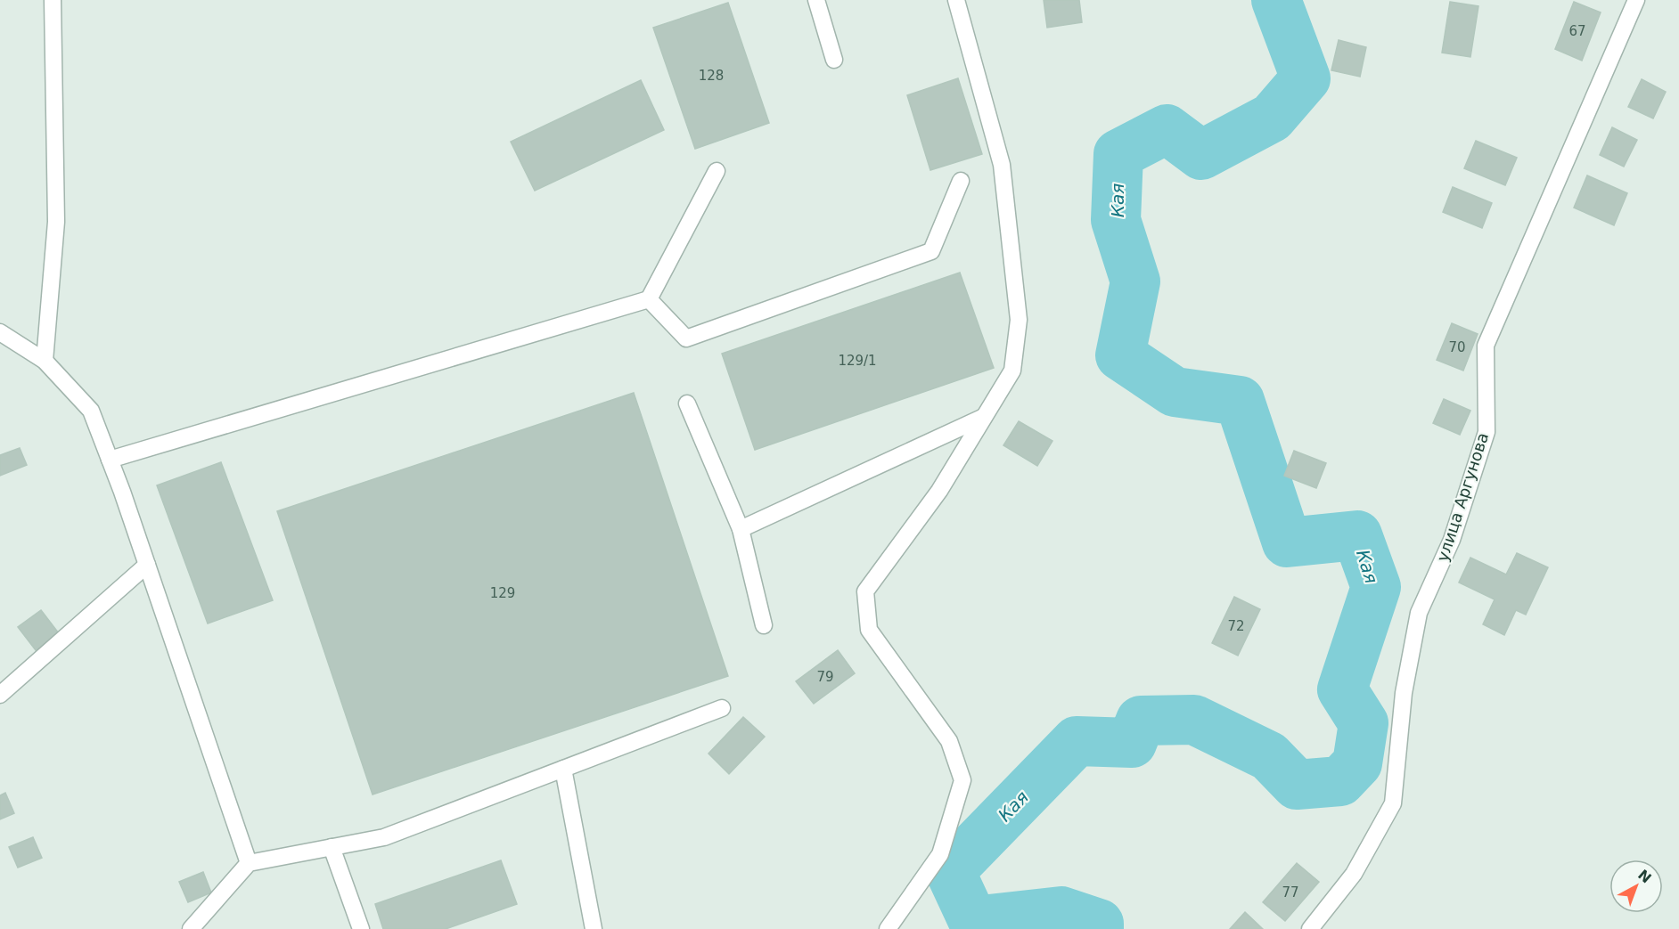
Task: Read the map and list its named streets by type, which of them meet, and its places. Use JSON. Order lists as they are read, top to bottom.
{
  "streets": {
    "street": ["улица Аргунова"]
  },
  "water": ["Кая"],
  "house_numbers": [
    "67",
    "128",
    "70",
    "129/1",
    "129",
    "72",
    "79",
    "77"
  ],
  "north": "top right"
}
